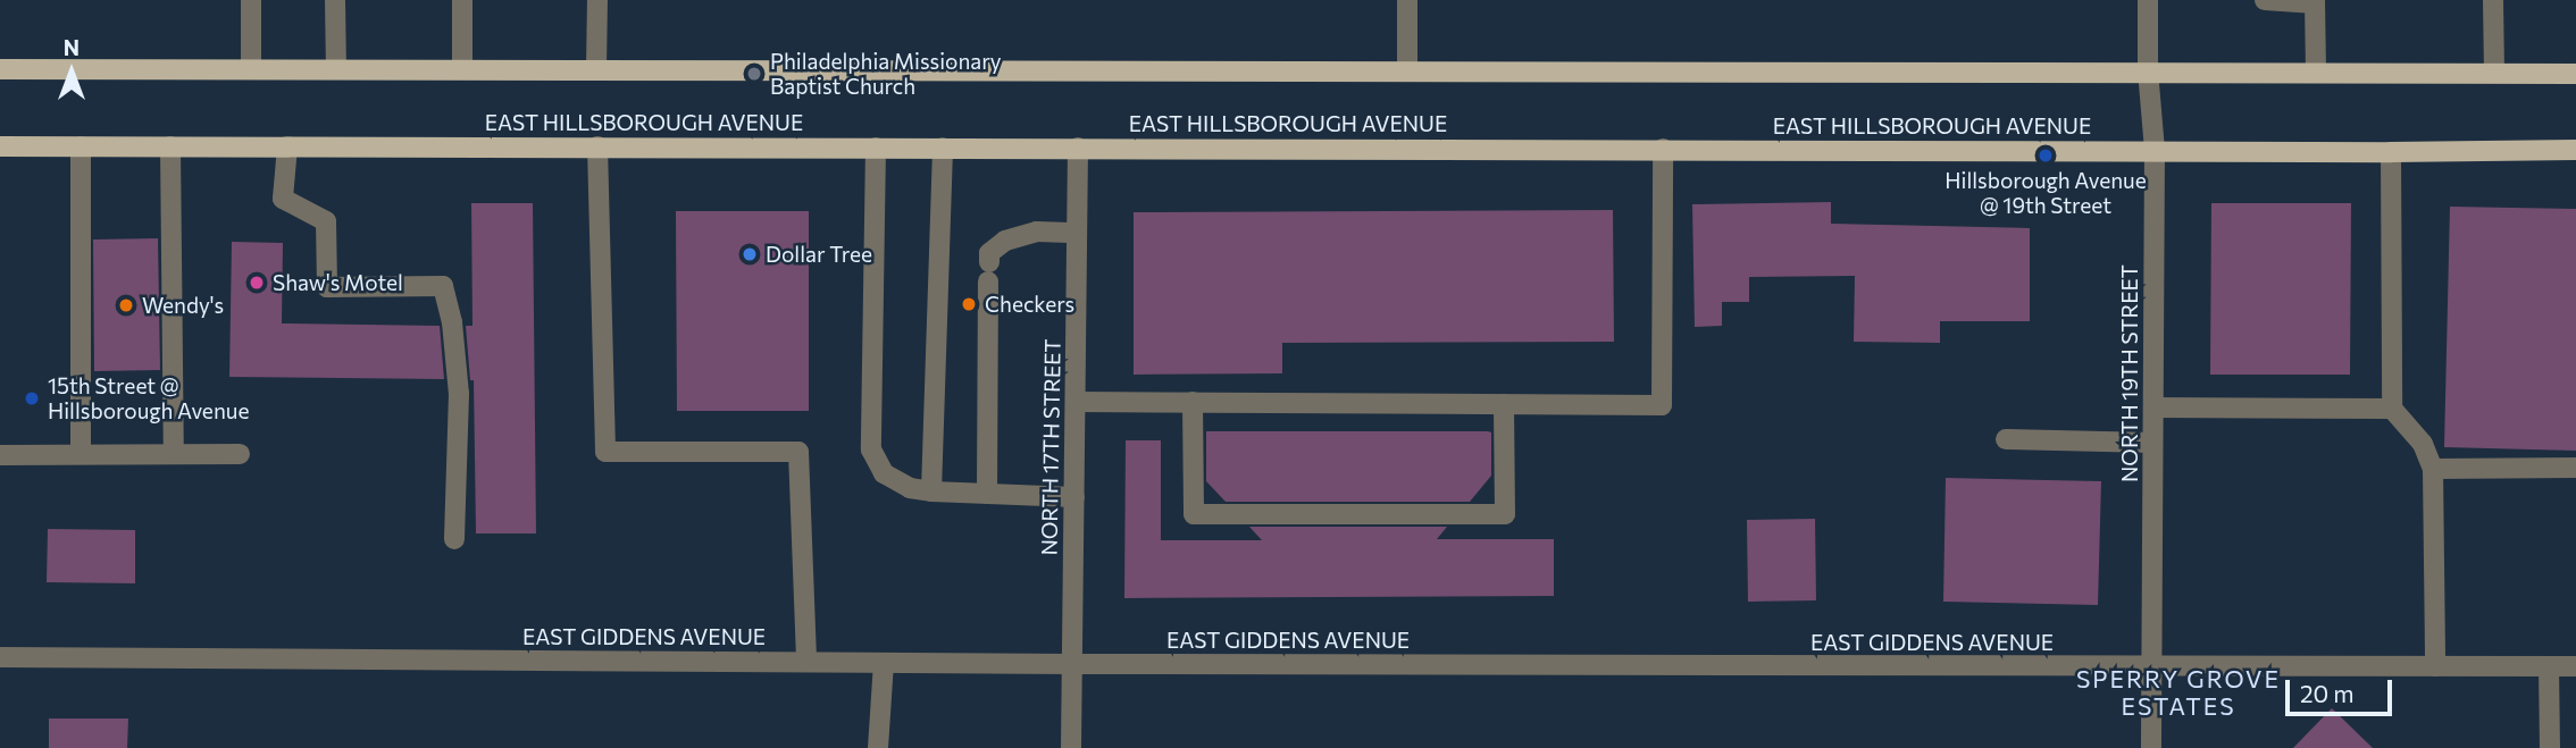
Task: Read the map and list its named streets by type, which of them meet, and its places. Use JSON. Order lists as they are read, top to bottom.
{
  "streets": {
    "main road": ["EAST HILLSBOROUGH AVENUE"],
    "street": ["NORTH 19TH STREET", "NORTH 17TH STREET", "EAST GIDDENS AVENUE"]
  },
  "crossings": [
    ["EAST HILLSBOROUGH AVENUE", "NORTH 19TH STREET"],
    ["EAST HILLSBOROUGH AVENUE", "NORTH 17TH STREET"],
    ["NORTH 19TH STREET", "EAST GIDDENS AVENUE"],
    ["NORTH 17TH STREET", "EAST GIDDENS AVENUE"]
  ],
  "districts": ["SPERRY GROVE ESTATES"],
  "places": [
    "Philadelphia Missionary Baptist Church",
    "Hillsborough Avenue @ 19th Street",
    "Dollar Tree",
    "Shaw's Motel",
    "Checkers",
    "Wendy's",
    "15th Street @ Hillsborough Avenue"
  ],
  "scale_bar": "20 m",
  "north": "top"
}
